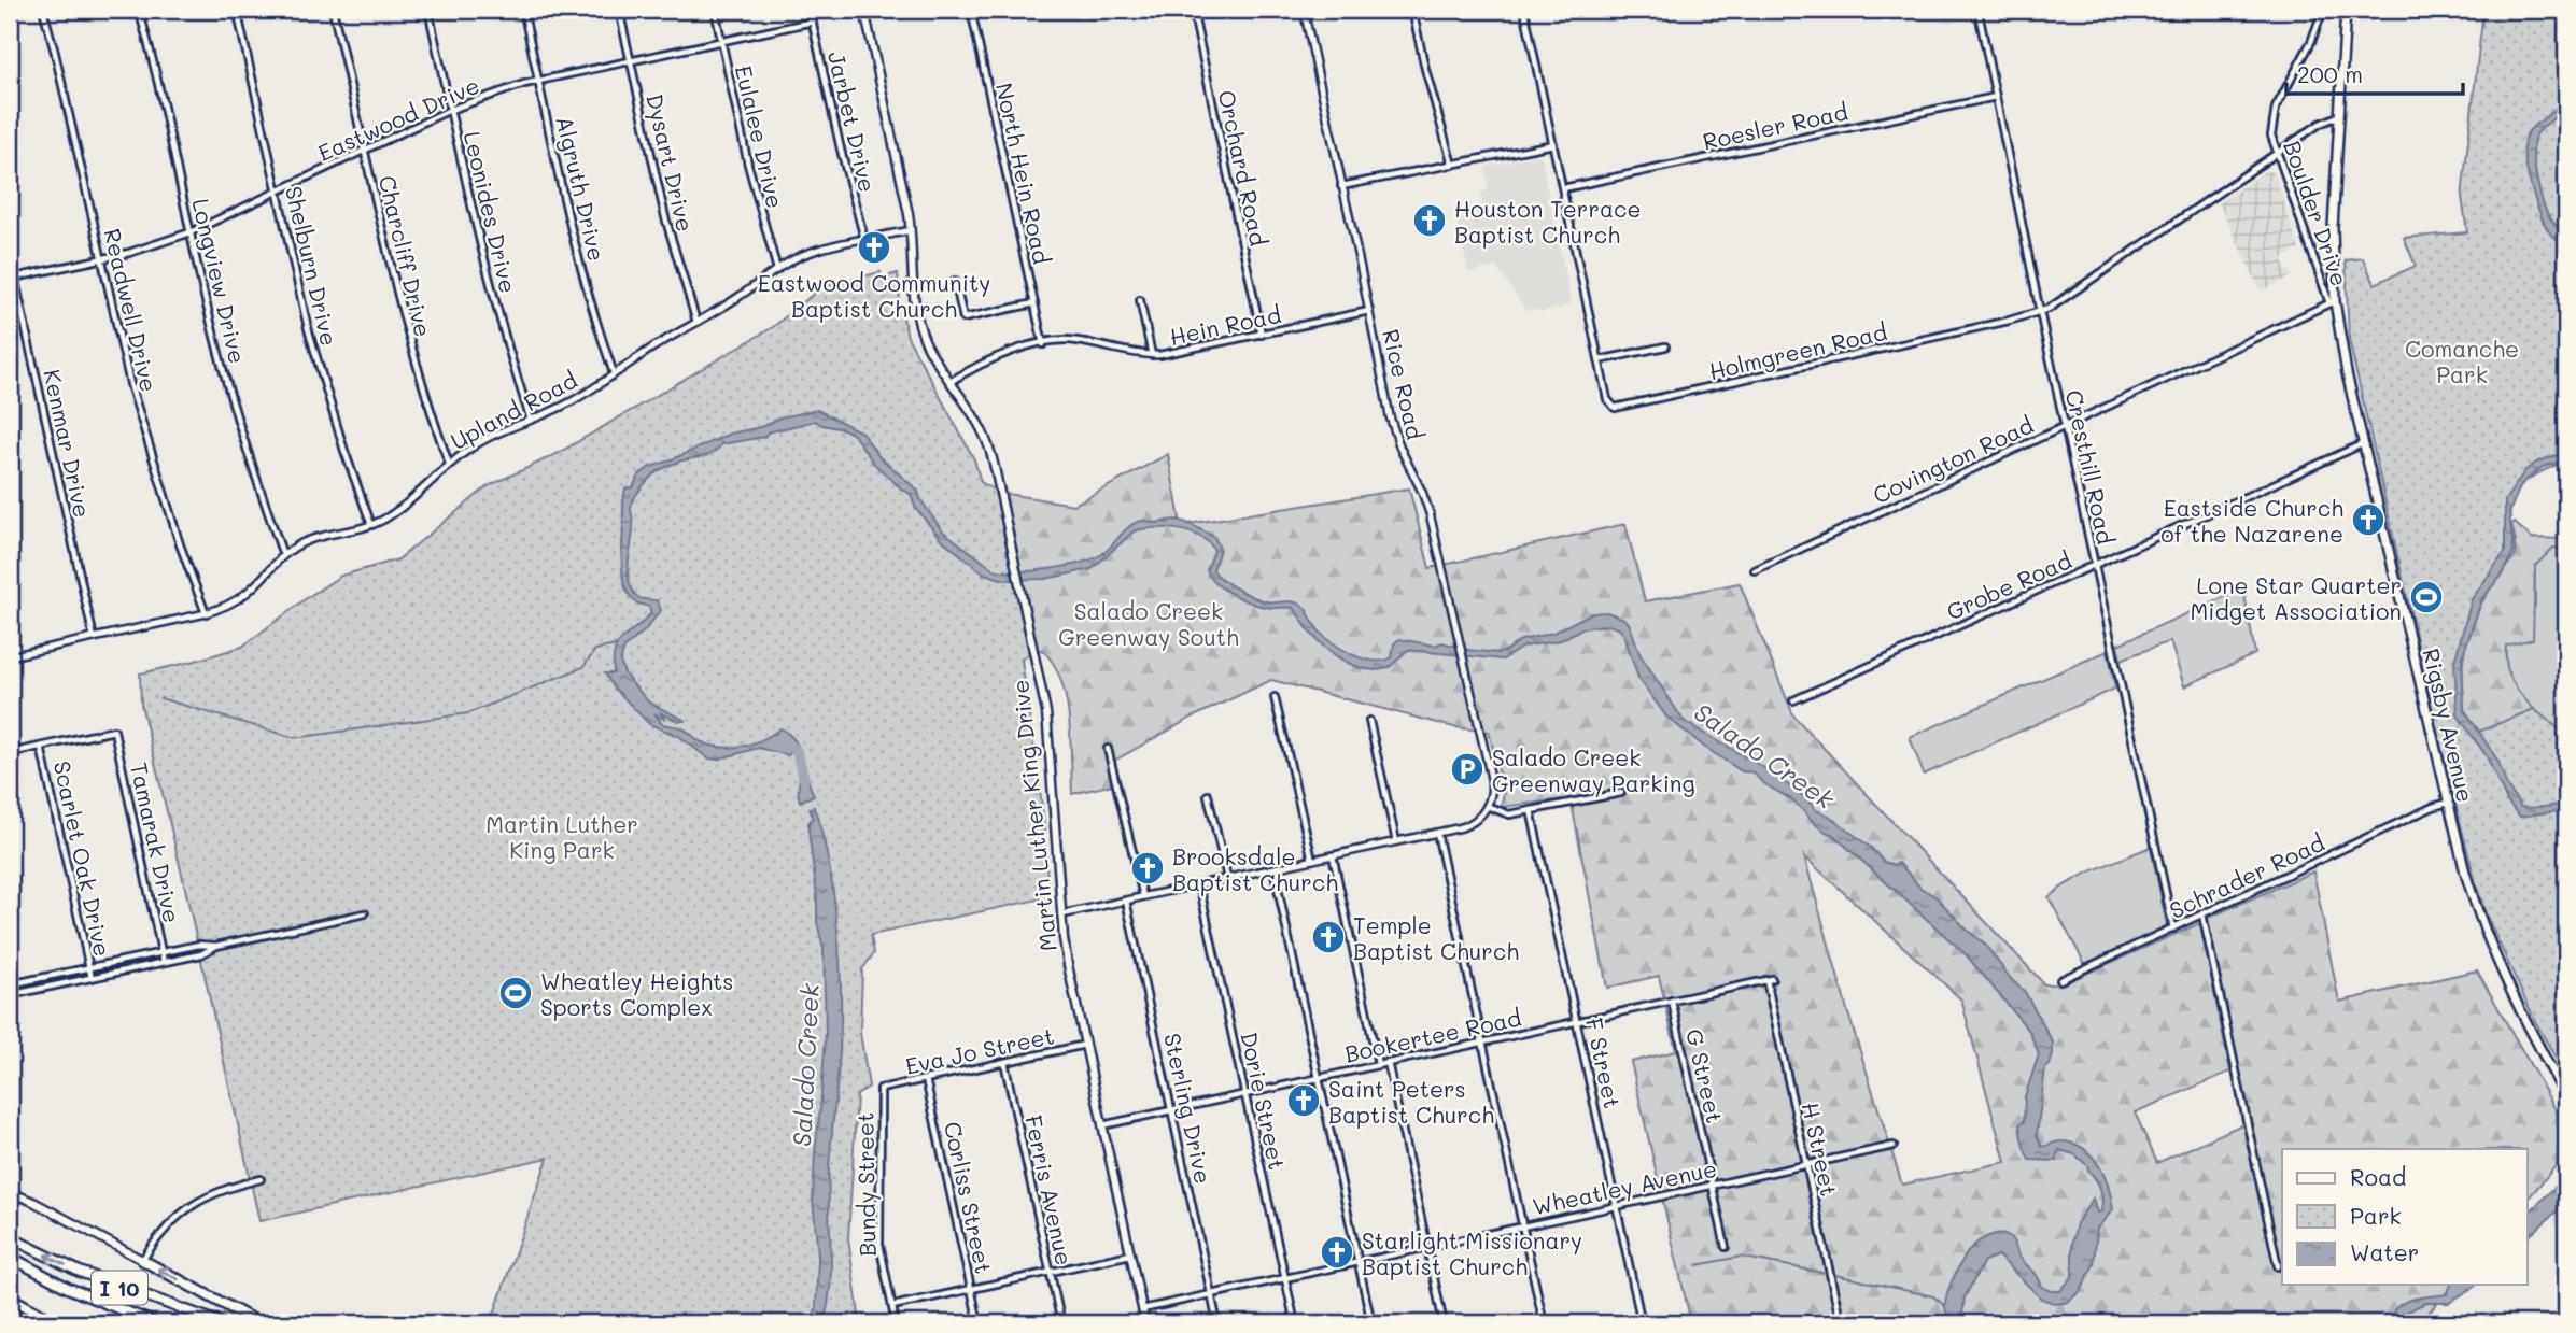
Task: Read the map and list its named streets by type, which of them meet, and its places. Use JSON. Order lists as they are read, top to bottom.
{
  "streets": {
    "highway": ["I 10"],
    "main road": ["Rigsby Avenue", "Martin Luther King Drive"],
    "street": [
      "Eastwood Drive",
      "Jarbet Drive",
      "Roesler Road",
      "Eulalee Drive",
      "Dysart Drive",
      "Orchard Road",
      "North Hein Road",
      "Algruth Drive",
      "Leonides Drive",
      "Boulder Drive",
      "Charcliff Drive",
      "Shelburn Drive",
      "Longview Drive",
      "Readwell Drive",
      "Hein Road",
      "Holmgreen Road",
      "Rice Road",
      "Upland Road",
      "Kenmar Drive",
      "Covington Road",
      "Cresthill Road",
      "Grobe Road",
      "Tamarak Drive",
      "Scarlet Oak Drive",
      "Schrader Road",
      "Bookertee Road",
      "Eva Jo Street",
      "F Street",
      "G Street",
      "Dorie Street",
      "Sterling Drive",
      "H Street",
      "Bundy Street",
      "Wheatley Avenue",
      "Ferris Avenue",
      "Corliss Street"
    ]
  },
  "crossings": [
    ["Eastwood Drive", "Jarbet Drive"],
    ["Eastwood Drive", "Eulalee Drive"],
    ["Eastwood Drive", "Dysart Drive"],
    ["Eastwood Drive", "Algruth Drive"],
    ["Eastwood Drive", "Leonides Drive"],
    ["Eastwood Drive", "Charcliff Drive"],
    ["Eastwood Drive", "Shelburn Drive"],
    ["Eastwood Drive", "Longview Drive"],
    ["Eastwood Drive", "Readwell Drive"],
    ["Eastwood Drive", "Kenmar Drive"],
    ["Jarbet Drive", "Upland Road"],
    ["Roesler Road", "Holmgreen Road"],
    ["Roesler Road", "Cresthill Road"],
    ["Eulalee Drive", "Upland Road"],
    ["Dysart Drive", "Upland Road"],
    ["Orchard Road", "Hein Road"],
    ["North Hein Road", "Hein Road"],
    ["Algruth Drive", "Upland Road"],
    ["Leonides Drive", "Upland Road"],
    ["Boulder Drive", "Holmgreen Road"],
    ["Boulder Drive", "Covington Road"],
    ["Boulder Drive", "Rigsby Avenue"],
    ["Charcliff Drive", "Upland Road"],
    ["Shelburn Drive", "Upland Road"],
    ["Longview Drive", "Upland Road"],
    ["Readwell Drive", "Upland Road"],
    ["Hein Road", "Rice Road"],
    ["Hein Road", "Martin Luther King Drive"],
    ["Holmgreen Road", "Cresthill Road"],
    ["Holmgreen Road", "Rigsby Avenue"],
    ["Upland Road", "Kenmar Drive"],
    ["Upland Road", "Martin Luther King Drive"],
    ["Covington Road", "Cresthill Road"],
    ["Covington Road", "Rigsby Avenue"],
    ["Cresthill Road", "Grobe Road"],
    ["Cresthill Road", "Schrader Road"],
    ["Grobe Road", "Rigsby Avenue"],
    ["Rigsby Avenue", "Schrader Road"],
    ["Martin Luther King Drive", "Bookertee Road"],
    ["Martin Luther King Drive", "Eva Jo Street"],
    ["Martin Luther King Drive", "Wheatley Avenue"],
    ["Tamarak Drive", "Scarlet Oak Drive"],
    ["Bookertee Road", "F Street"],
    ["Bookertee Road", "G Street"],
    ["Bookertee Road", "Dorie Street"],
    ["Bookertee Road", "Sterling Drive"],
    ["Bookertee Road", "H Street"],
    ["Eva Jo Street", "Bundy Street"],
    ["Eva Jo Street", "Ferris Avenue"],
    ["Eva Jo Street", "Corliss Street"],
    ["F Street", "Wheatley Avenue"],
    ["G Street", "Wheatley Avenue"],
    ["Dorie Street", "Wheatley Avenue"],
    ["Sterling Drive", "Wheatley Avenue"],
    ["H Street", "Wheatley Avenue"]
  ],
  "water": ["Salado Creek"],
  "parks": ["Comanche Park", "Salado Creek Greenway South", "Martin Luther King Park"],
  "places": {
    "church": [
      "Houston Terrace Baptist Church",
      "Eastwood Community Baptist Church",
      "Eastside Church of the Nazarene",
      "Brooksdale Baptist Church",
      "Temple Baptist Church",
      "Saint Peters Baptist Church",
      "Starlight Missionary Baptist Church"
    ],
    "sports": ["Lone Star Quarter Midget Association", "Wheatley Heights Sports Complex"],
    "parking": ["Salado Creek Greenway Parking"]
  },
  "legend": ["Road", "Park", "Water"],
  "scale_bar": "200 m"
}
